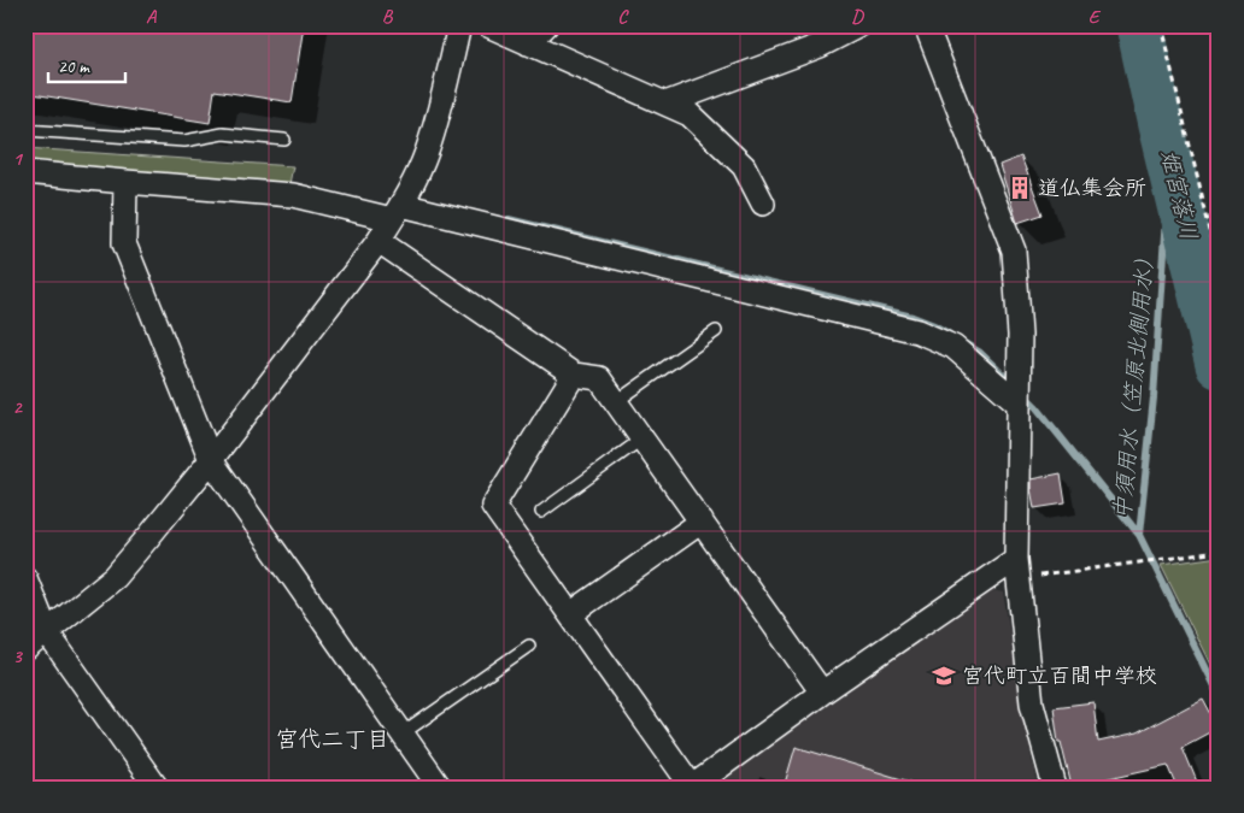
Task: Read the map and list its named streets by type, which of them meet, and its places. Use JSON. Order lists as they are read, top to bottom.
{
  "districts": ["宮代二丁目"],
  "water": ["姫宮落川", "中須用水（笠原北側用水）"],
  "places": {
    "building": ["道仏集会所"],
    "school or university": ["宮代町立百間中学校"]
  },
  "scale_bar": "20 m",
  "grid": {
    "columns": [
      "A",
      "B",
      "C",
      "D",
      "E"
    ],
    "rows": ["1", "2", "3"]
  }
}
